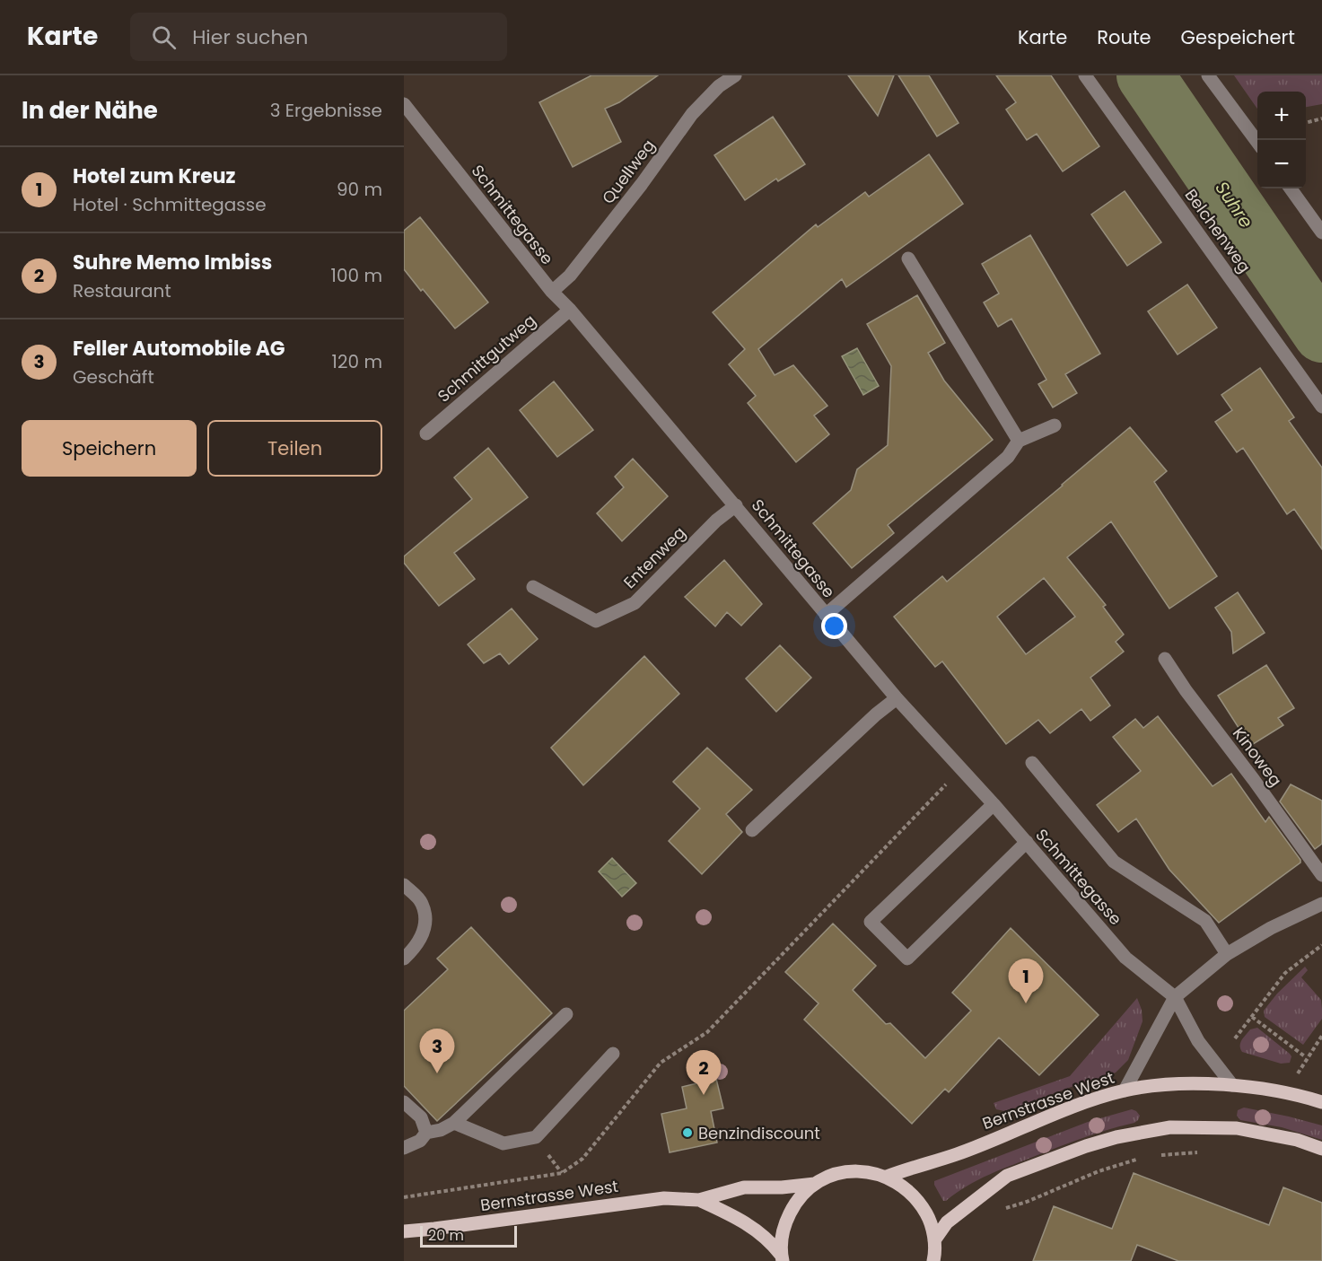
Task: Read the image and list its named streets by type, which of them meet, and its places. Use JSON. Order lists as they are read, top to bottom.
{
  "streets": {
    "main road": ["Bernstrasse West"],
    "street": [
      "Quellweg",
      "Schmittegasse",
      "Belchenweg",
      "Schmittgutweg",
      "Entenweg",
      "Kinoweg"
    ]
  },
  "crossings": [
    ["Quellweg", "Schmittegasse"],
    ["Schmittegasse", "Schmittgutweg"],
    ["Schmittegasse", "Entenweg"]
  ],
  "water": ["Suhre"],
  "places": ["Benzindiscount"],
  "scale_bar": "20 m",
  "page": {
    "header": "Karte",
    "search": "Hier suchen",
    "nav": ["Karte", "Route", "Gespeichert"],
    "heading": ["In der Nähe", "3 Ergebnisse"],
    "map_buttons": ["+", "−"],
    "list": [
      {
        "mark": "1",
        "name": "Hotel zum Kreuz",
        "note": "Hotel · Schmittegasse",
        "value": "90 m"
      },
      {
        "mark": "2",
        "name": "Suhre Memo Imbiss",
        "note": "Restaurant",
        "value": "100 m"
      },
      {
        "mark": "3",
        "name": "Feller Automobile AG",
        "note": "Geschäft",
        "value": "120 m"
      }
    ],
    "buttons": ["Speichern", "Teilen"],
    "pins": ["1", "3", "2"],
    "scale": "20 m"
  }
}
